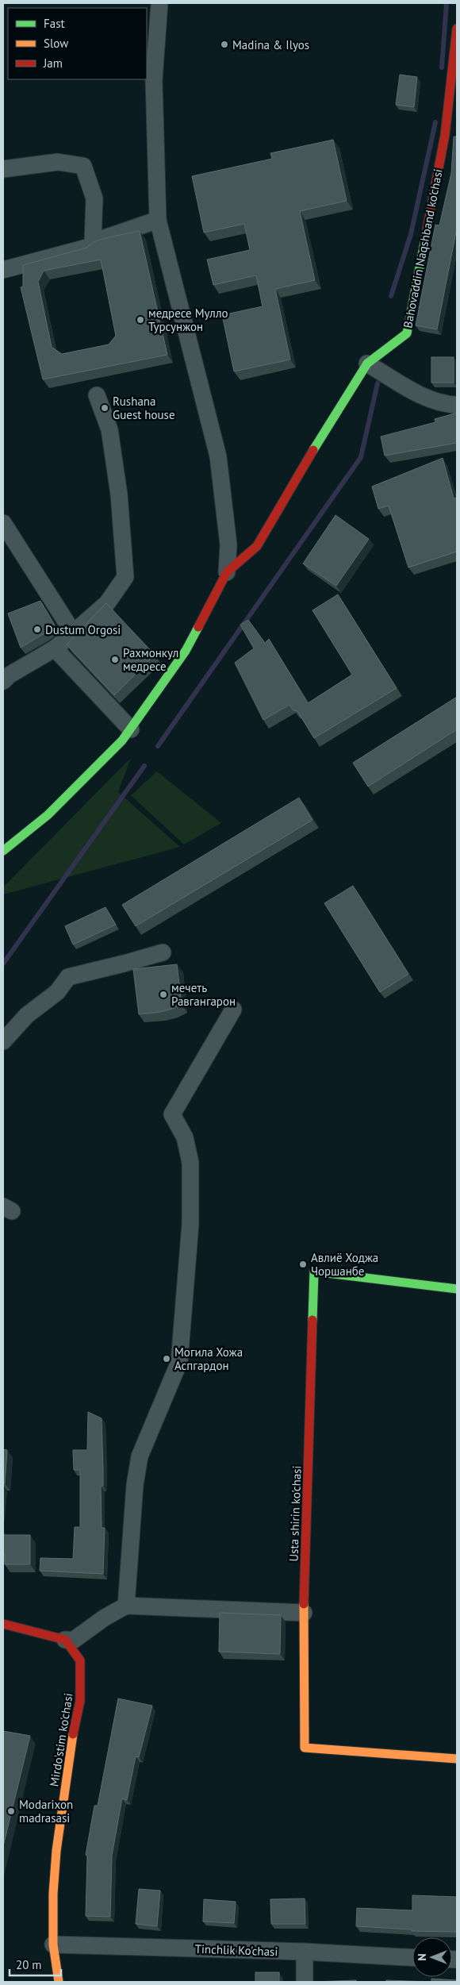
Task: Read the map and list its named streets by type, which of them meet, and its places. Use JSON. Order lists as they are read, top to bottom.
{
  "streets": {
    "street": [
      "Bahovaddin Naqshband ko'chasi",
      "Usta shirin ko'chasi",
      "Mirdo'stim ko'chasi",
      "Tinchlik Ko'chasi"
    ]
  },
  "crossings": [
    ["Mirdo'stim ko'chasi", "Tinchlik Ko'chasi"]
  ],
  "places": [
    "Madina & Ilyos",
    "медресе Мулло Турсунжон",
    "Rushana Guest house",
    "Dustum Orgosi",
    "Рахмонкул медресе",
    "мечеть Равгангарон",
    "Авлиё Ходжа Чоршанбе",
    "Могила Хожа Аспгардон",
    "Modarixon madrasasi"
  ],
  "legend": ["Fast", "Slow", "Jam"],
  "scale_bar": "20 m",
  "north": "left"
}
